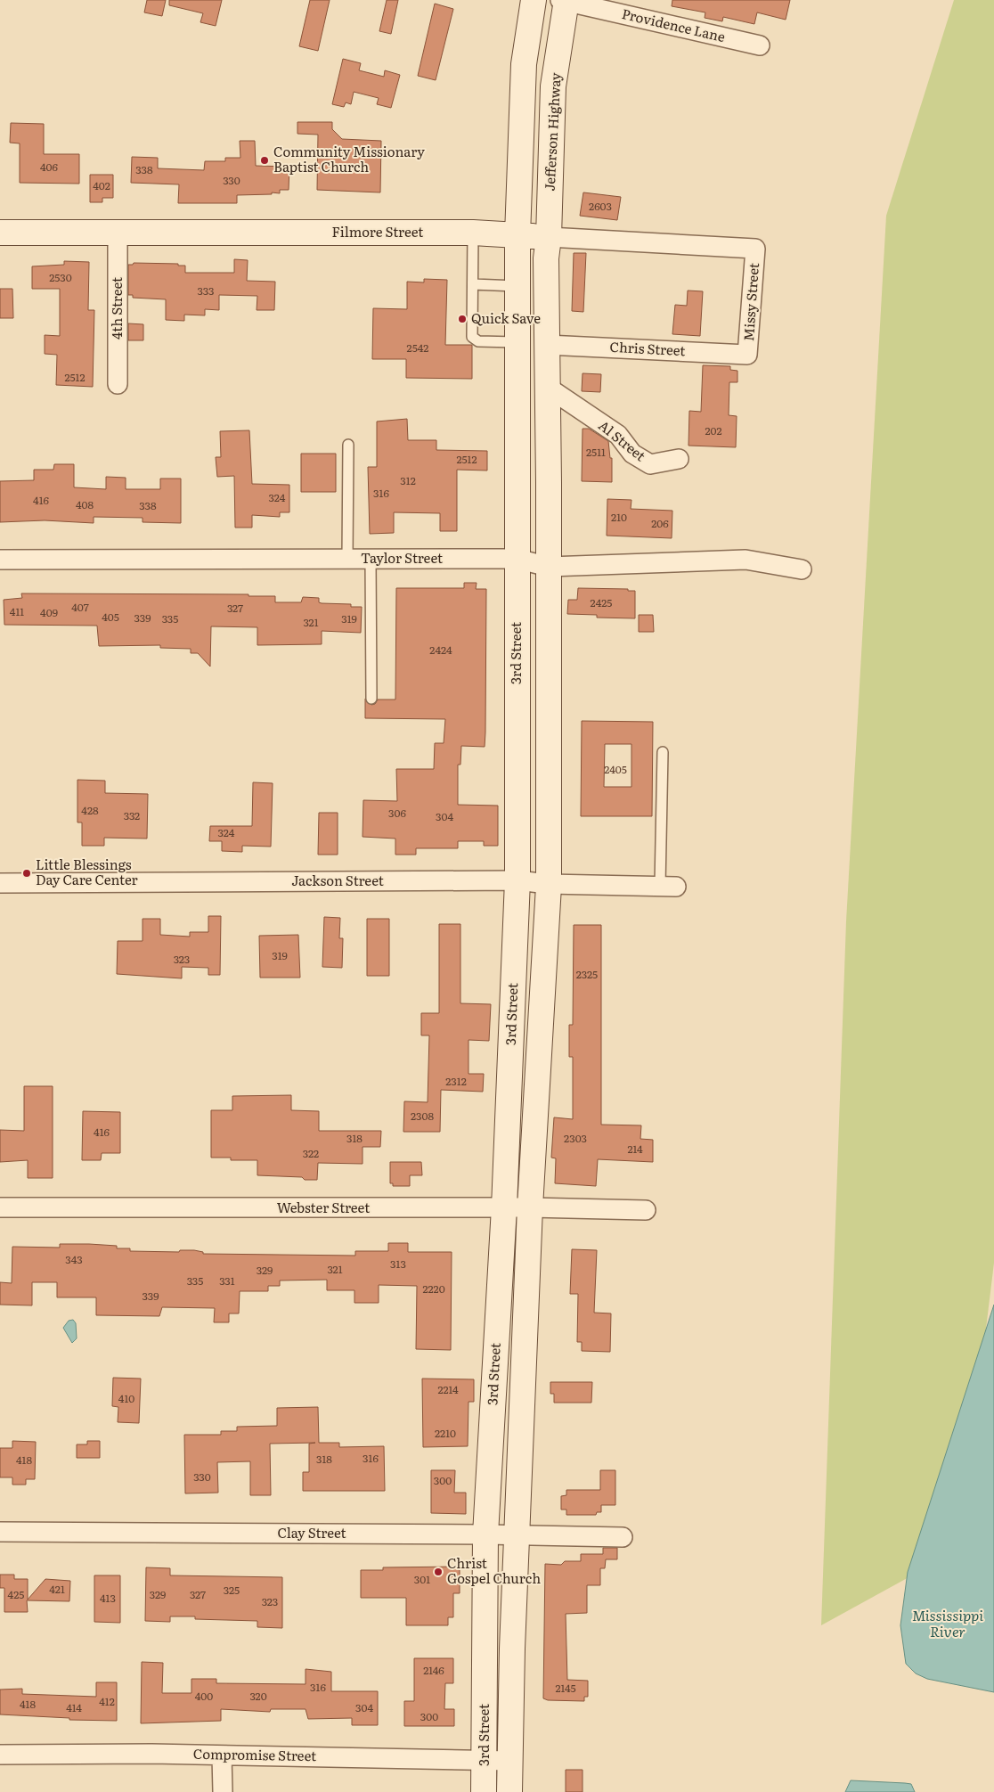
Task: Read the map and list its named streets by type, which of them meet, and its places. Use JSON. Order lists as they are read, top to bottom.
{
  "streets": {
    "main road": ["Jefferson Highway", "Filmore Street", "3rd Street"],
    "street": [
      "Providence Lane",
      "Missy Street",
      "4th Street",
      "Chris Street",
      "Al Street",
      "Taylor Street",
      "Jackson Street",
      "Webster Street",
      "Clay Street",
      "Compromise Street"
    ]
  },
  "crossings": [
    ["Providence Lane", "Jefferson Highway"],
    ["Jefferson Highway", "Filmore Street"],
    ["Jefferson Highway", "3rd Street"],
    ["Filmore Street", "Missy Street"],
    ["Filmore Street", "4th Street"],
    ["Filmore Street", "3rd Street"],
    ["Missy Street", "Chris Street"],
    ["Chris Street", "3rd Street"],
    ["Al Street", "3rd Street"],
    ["Taylor Street", "3rd Street"],
    ["3rd Street", "Jackson Street"],
    ["3rd Street", "Webster Street"],
    ["3rd Street", "Clay Street"],
    ["3rd Street", "Compromise Street"]
  ],
  "water": ["Mississippi River"],
  "places": [
    "Community Missionary Baptist Church",
    "Quick Save",
    "Little Blessings Day Care Center",
    "Christ Gospel Church"
  ],
  "house_numbers": [
    "406",
    "338",
    "330",
    "402",
    "2603",
    "2530",
    "333",
    "2542",
    "2512",
    "202",
    "2511",
    "2512",
    "312",
    "316",
    "324",
    "416",
    "408",
    "338",
    "210",
    "206",
    "2425",
    "407",
    "327",
    "411",
    "409",
    "405",
    "339",
    "335",
    "319",
    "321",
    "2424",
    "2405",
    "428",
    "306",
    "332",
    "304",
    "324",
    "319",
    "323",
    "2325",
    "2312",
    "2308",
    "416",
    "318",
    "2303",
    "214",
    "322",
    "343",
    "313",
    "321",
    "329",
    "335",
    "331",
    "2220",
    "339",
    "2214",
    "410",
    "2210",
    "316",
    "318",
    "418",
    "330",
    "300",
    "301",
    "421",
    "325",
    "425",
    "329",
    "327",
    "413",
    "323",
    "2146",
    "316",
    "2145",
    "400",
    "320",
    "412",
    "418",
    "414",
    "304",
    "300"
  ]
}
